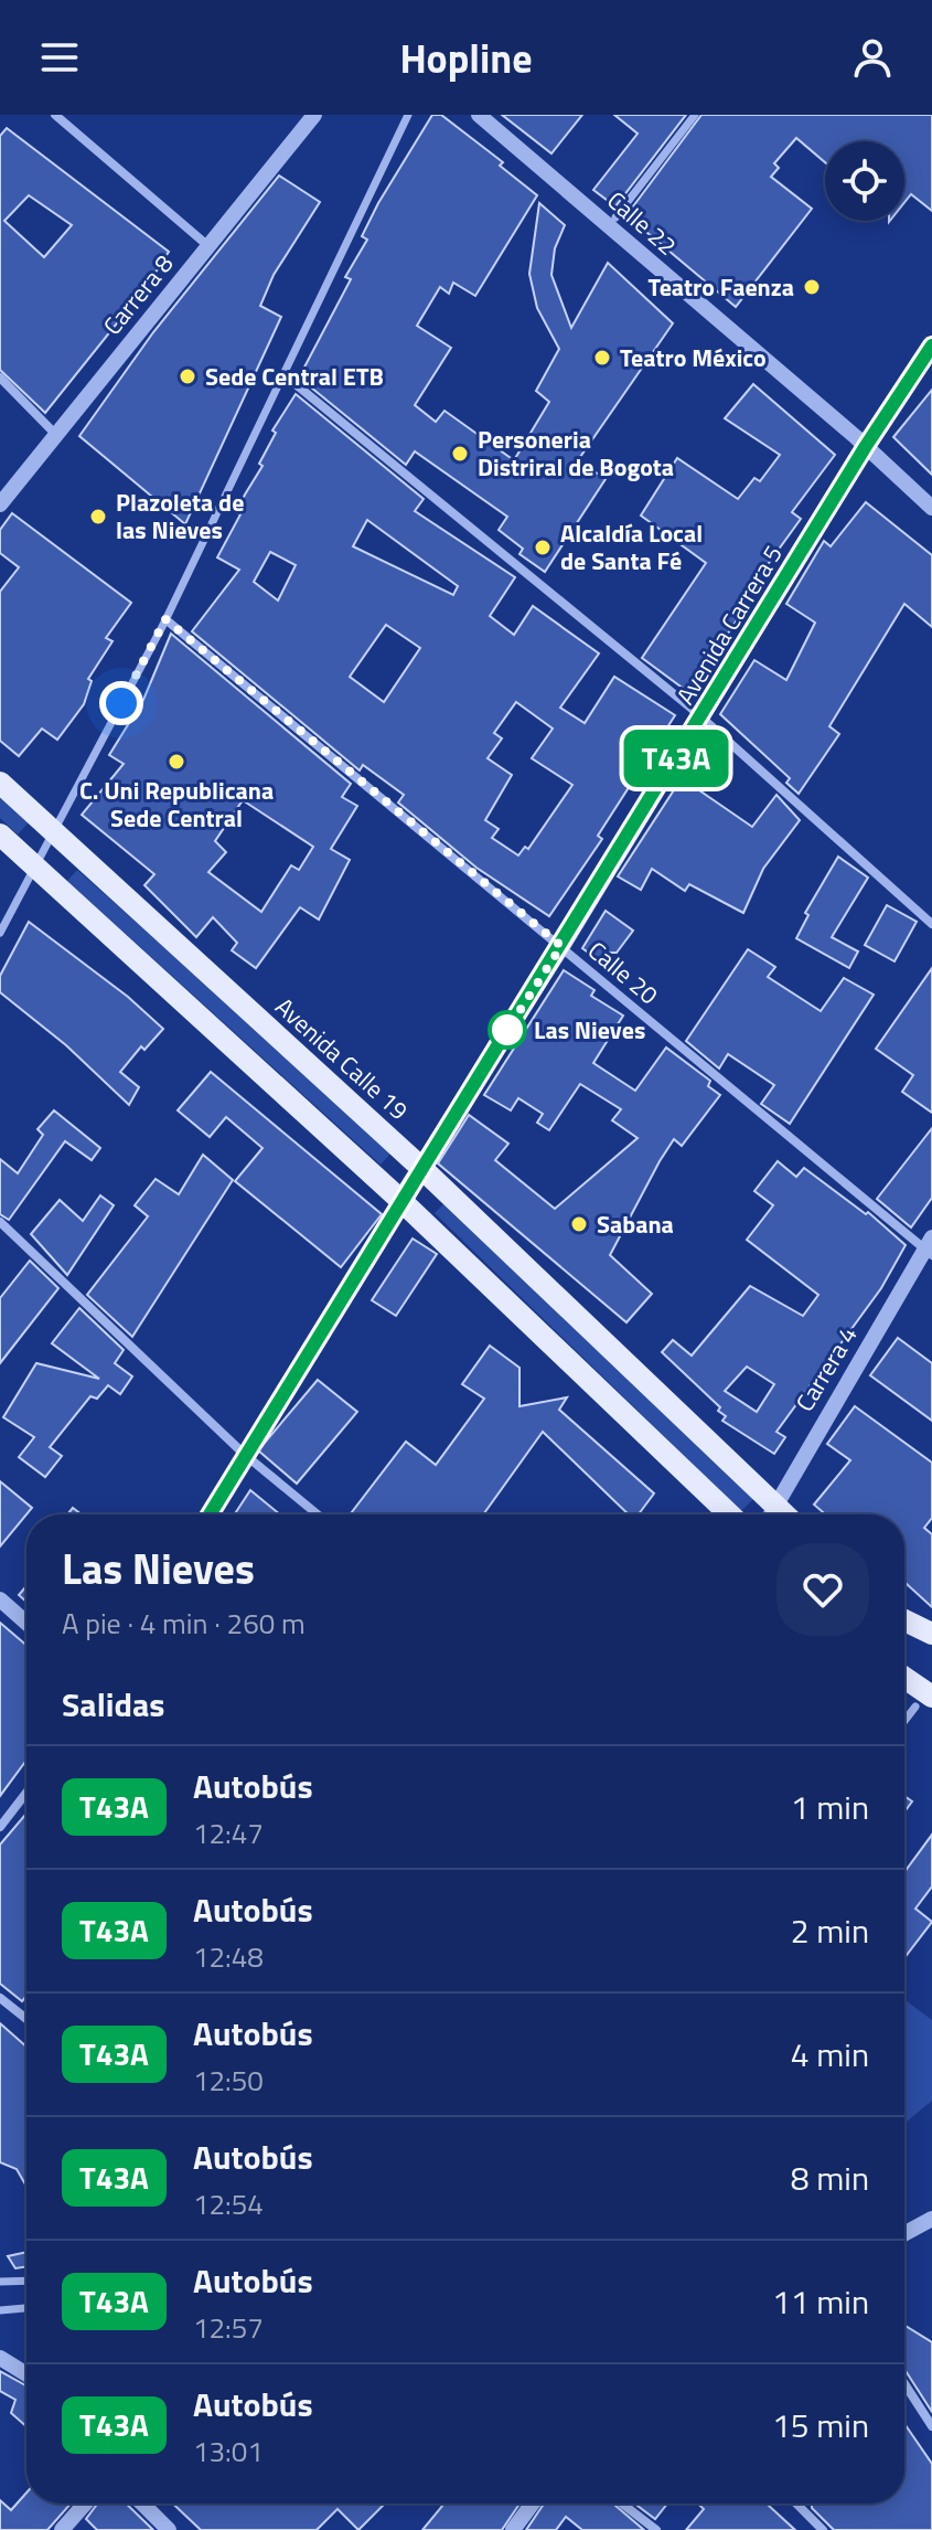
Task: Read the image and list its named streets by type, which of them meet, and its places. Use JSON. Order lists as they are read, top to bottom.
{
  "streets": {
    "main road": ["Avenida Carrera 5", "Avenida Calle 19"],
    "street": [
      "Calle 22",
      "Carrera 8",
      "Calle 20",
      "Carrera 4"
    ]
  },
  "crossings": [
    ["Calle 22", "Avenida Carrera 5"],
    ["Avenida Carrera 5", "Calle 20"],
    ["Avenida Carrera 5", "Avenida Calle 19"],
    ["Calle 20", "Carrera 4"],
    ["Avenida Calle 19", "Carrera 4"]
  ],
  "places": [
    "Teatro Faenza",
    "Teatro México",
    "Sede Central ETB",
    "Personeria Distriral de Bogota",
    "Plazoleta de las Nieves",
    "Alcaldía Local de Santa Fé",
    "C. Uni Republicana Sede Central",
    "Las Nieves",
    "Sabana"
  ],
  "lines": ["bus line T43A"],
  "page": {
    "header": "Hopline",
    "on_map": "T43A",
    "heading": [
      ["Las Nieves", "A pie · 4 min · 260 m"],
      "Salidas"
    ],
    "list": [
      {
        "mark": "T43A",
        "name": "Autobús",
        "note": "12:47",
        "value": "1 min"
      },
      {
        "mark": "T43A",
        "name": "Autobús",
        "note": "12:48",
        "value": "2 min"
      },
      {
        "mark": "T43A",
        "name": "Autobús",
        "note": "12:50",
        "value": "4 min"
      },
      {
        "mark": "T43A",
        "name": "Autobús",
        "note": "12:54",
        "value": "8 min"
      },
      {
        "mark": "T43A",
        "name": "Autobús",
        "note": "12:57",
        "value": "11 min"
      },
      {
        "mark": "T43A",
        "name": "Autobús",
        "note": "13:01",
        "value": "15 min"
      }
    ]
  }
}
